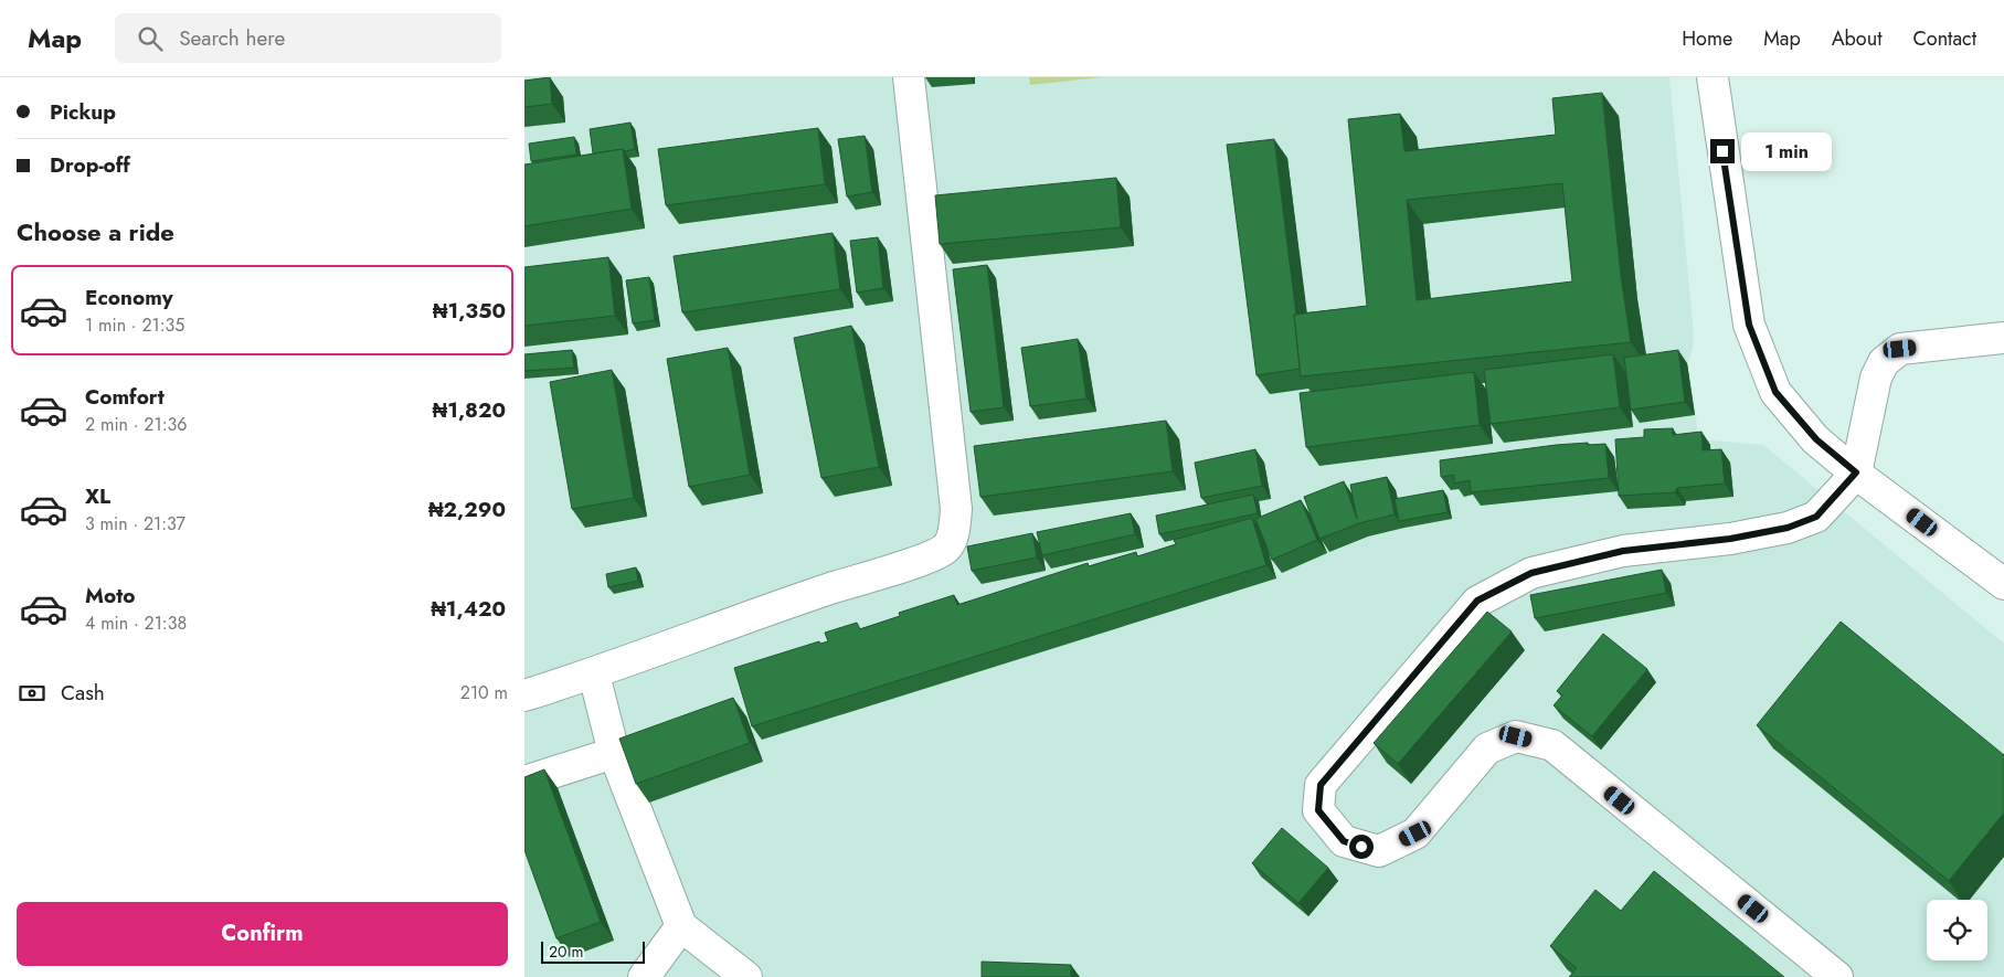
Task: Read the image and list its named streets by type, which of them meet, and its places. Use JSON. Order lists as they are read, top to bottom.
{
  "scale_bar": "20 m",
  "page": {
    "header": "Map",
    "search": "Search here",
    "nav": [
      "Home",
      "Map",
      "About",
      "Contact"
    ],
    "banner": ["Pickup", "Drop-off"],
    "bubble": "1 min",
    "heading": "Choose a ride",
    "list": [
      {
        "name": "Economy",
        "note": "1 min · 21:35",
        "value": "₦1,350"
      },
      {
        "name": "Comfort",
        "note": "2 min · 21:36",
        "value": "₦1,820"
      },
      {
        "name": "XL",
        "note": "3 min · 21:37",
        "value": "₦2,290"
      },
      {
        "name": "Moto",
        "note": "4 min · 21:38",
        "value": "₦1,420"
      }
    ],
    "pay": ["Cash", "210 m"],
    "buttons": "Confirm",
    "scale": "20 m"
  }
}
